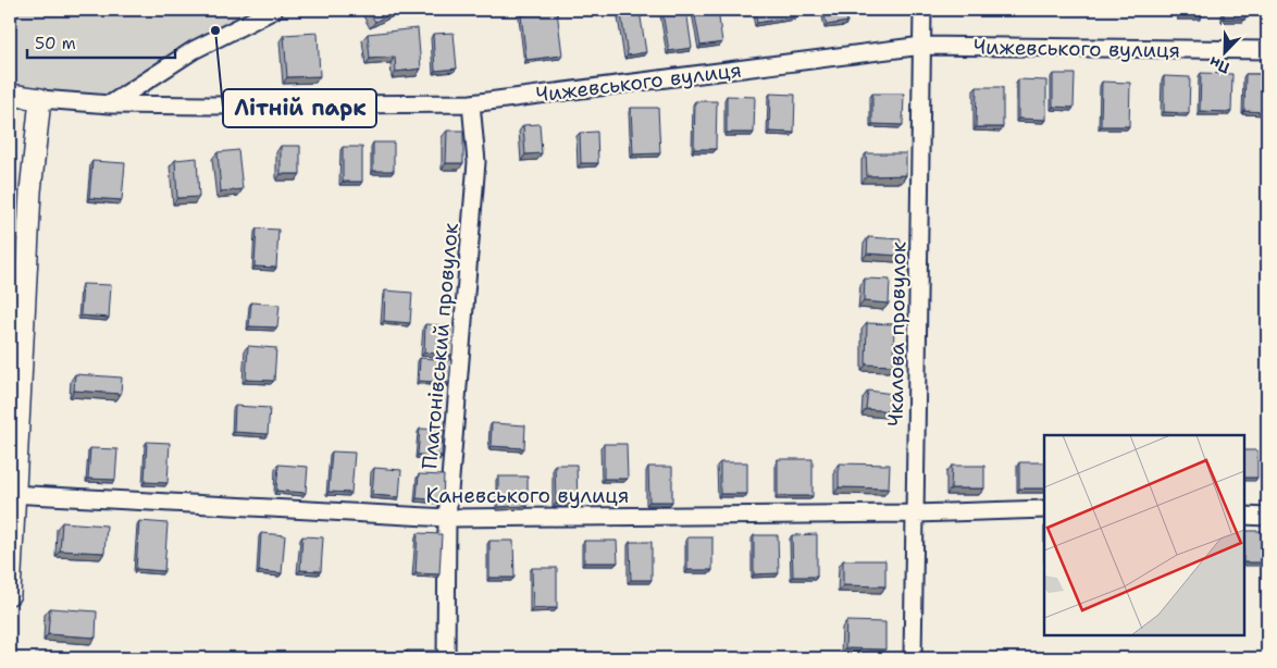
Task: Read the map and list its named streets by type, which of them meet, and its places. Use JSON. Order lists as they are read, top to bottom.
{
  "streets": {
    "street": [
      "Чижевського вулиця",
      "Чкалова провулок",
      "Платонівський провулок",
      "Каневського вулиця"
    ]
  },
  "crossings": [
    ["Чижевського вулиця", "Чкалова провулок"],
    ["Чижевського вулиця", "Платонівський провулок"],
    ["Чкалова провулок", "Каневського вулиця"],
    ["Платонівський провулок", "Каневського вулиця"]
  ],
  "places": ["Літній парк"],
  "scale_bar": "50 m",
  "north": "bottom left"
}
